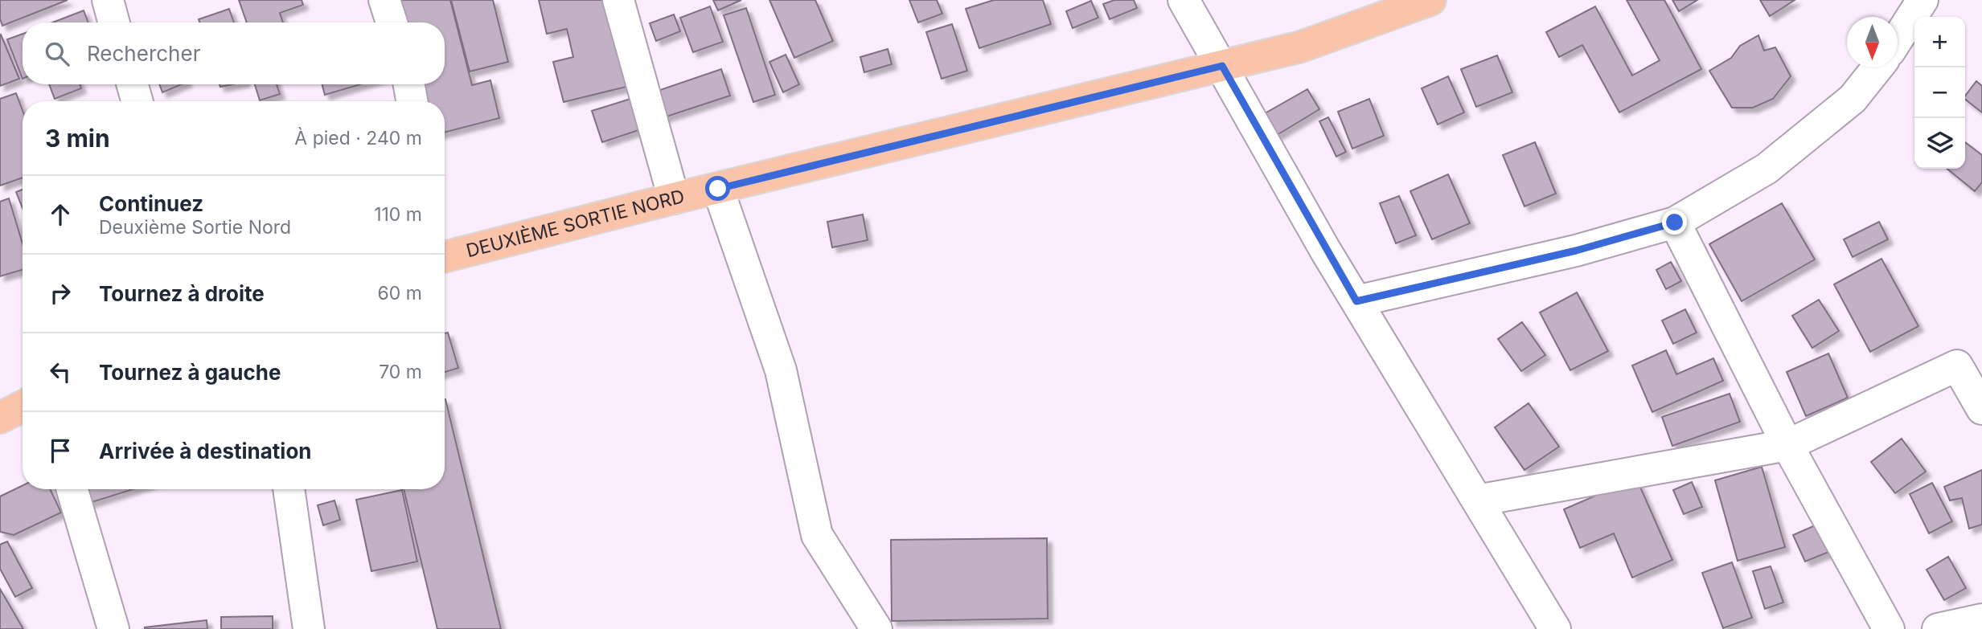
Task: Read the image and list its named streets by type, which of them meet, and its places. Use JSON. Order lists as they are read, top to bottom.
{
  "streets": {
    "main road": ["DEUXIÈME SORTIE NORD"]
  },
  "north": "bottom",
  "page": {
    "map_buttons": ["+", "−"],
    "search": "Rechercher",
    "heading": ["3 min", "À pied · 240 m"],
    "list": [
      ["Continuez", "Deuxième Sortie Nord", "110 m"],
      ["Tournez à droite", "60 m"],
      ["Tournez à gauche", "70 m"],
      "Arrivée à destination"
    ]
  }
}
